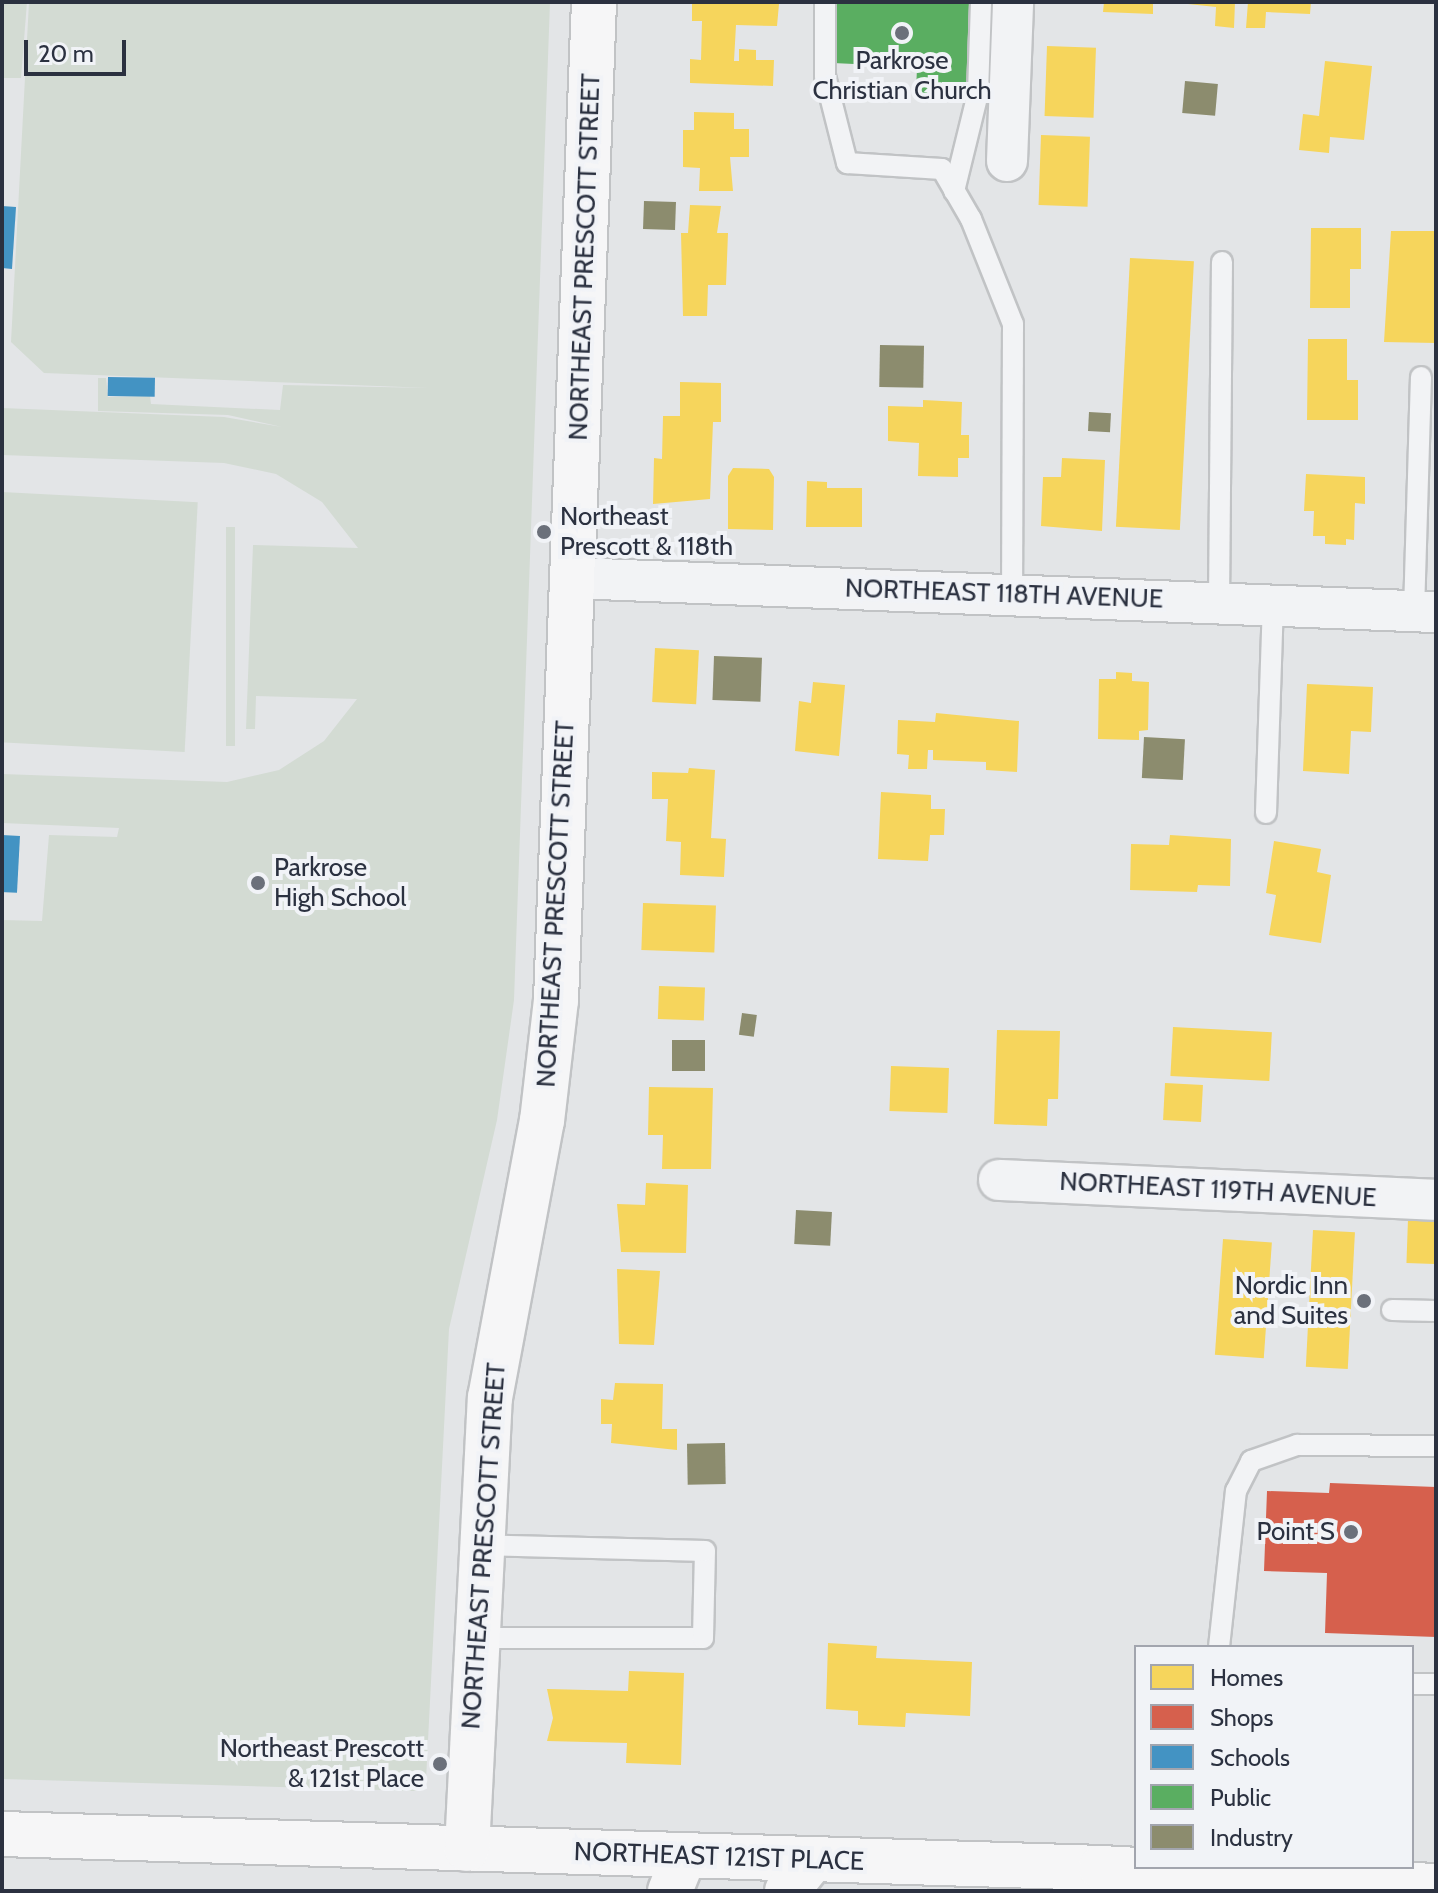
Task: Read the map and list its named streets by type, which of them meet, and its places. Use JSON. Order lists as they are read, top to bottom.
{
  "streets": {
    "street": [
      "NORTHEAST PRESCOTT STREET",
      "NORTHEAST 118TH AVENUE",
      "NORTHEAST 119TH AVENUE",
      "NORTHEAST 121ST PLACE"
    ]
  },
  "crossings": [
    ["NORTHEAST PRESCOTT STREET", "NORTHEAST 118TH AVENUE"],
    ["NORTHEAST PRESCOTT STREET", "NORTHEAST 121ST PLACE"]
  ],
  "places": [
    "Parkrose Christian Church",
    "Northeast Prescott & 118th",
    "Parkrose High School",
    "Nordic Inn and Suites",
    "Point S",
    "Northeast Prescott & 121st Place"
  ],
  "legend": [
    "Homes",
    "Shops",
    "Schools",
    "Public",
    "Industry"
  ],
  "scale_bar": "20 m"
}
